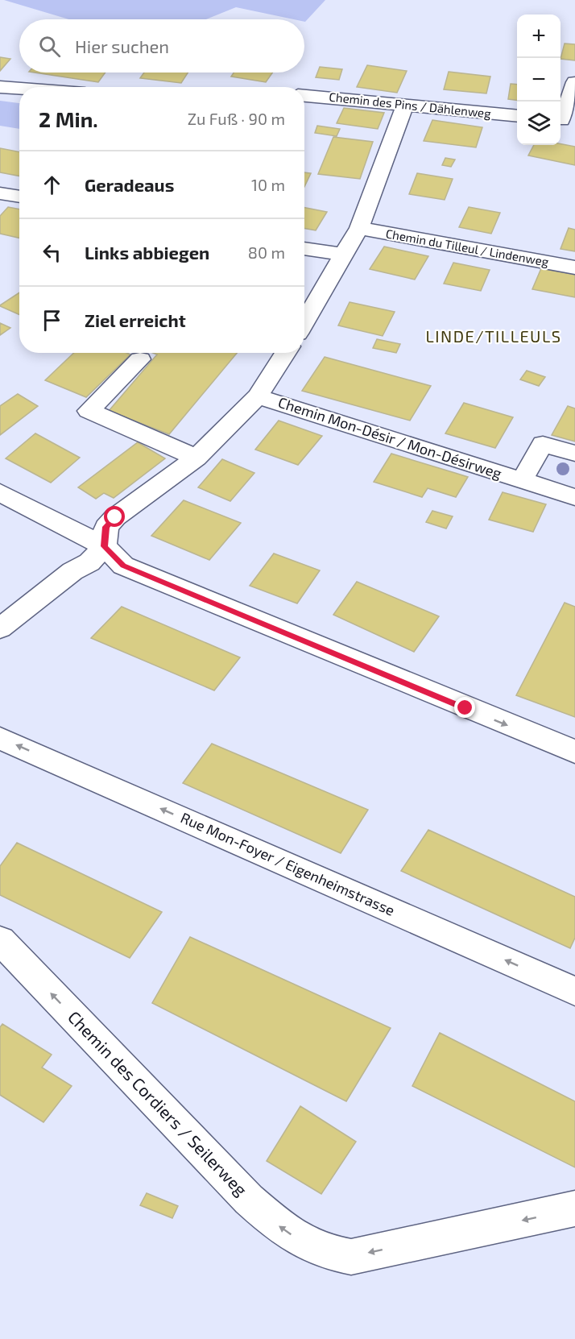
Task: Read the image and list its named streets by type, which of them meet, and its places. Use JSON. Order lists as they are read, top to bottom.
{
  "streets": {
    "street": [
      "Chemin des Pins / Dählenweg",
      "Chemin du Tilleul / Lindenweg",
      "Chemin Mon-Désir / Mon-Désirweg",
      "Rue Mon-Foyer / Eigenheimstrasse",
      "Chemin des Cordiers / Seilerweg"
    ]
  },
  "one_way": ["Chemin des Cordiers / Seilerweg"],
  "districts": ["LINDE/TILLEULS"],
  "page": {
    "map_buttons": ["+", "−"],
    "search": "Hier suchen",
    "heading": ["2 Min.", "Zu Fuß · 90 m"],
    "list": [
      ["Geradeaus", "10 m"],
      ["Links abbiegen", "80 m"],
      "Ziel erreicht"
    ]
  }
}
